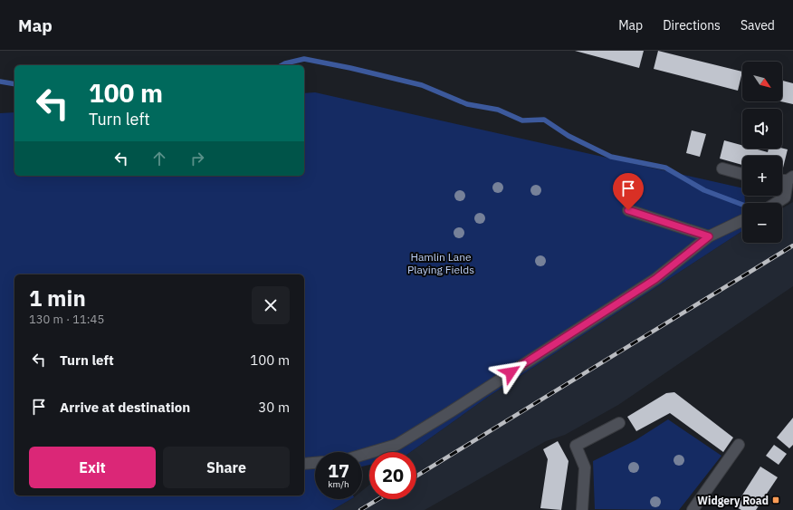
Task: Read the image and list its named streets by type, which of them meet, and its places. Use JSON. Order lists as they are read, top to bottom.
{
  "parks": ["Hamlin Lane Playing Fields"],
  "places": {
    "transit": ["Widgery Road"]
  },
  "north": "bottom right",
  "page": {
    "header": "Map",
    "nav": ["Map", "Directions", "Saved"],
    "map_buttons": ["+", "−"],
    "turn": ["100 m", "Turn left"],
    "heading": ["1 min", "130 m · 11:45"],
    "list": [
      {
        "name": "Turn left",
        "value": "100 m"
      },
      {
        "name": "Arrive at destination",
        "value": "30 m"
      }
    ],
    "buttons": ["Exit", "Share"],
    "speed": "17 km/h",
    "limit": "20"
  }
}
